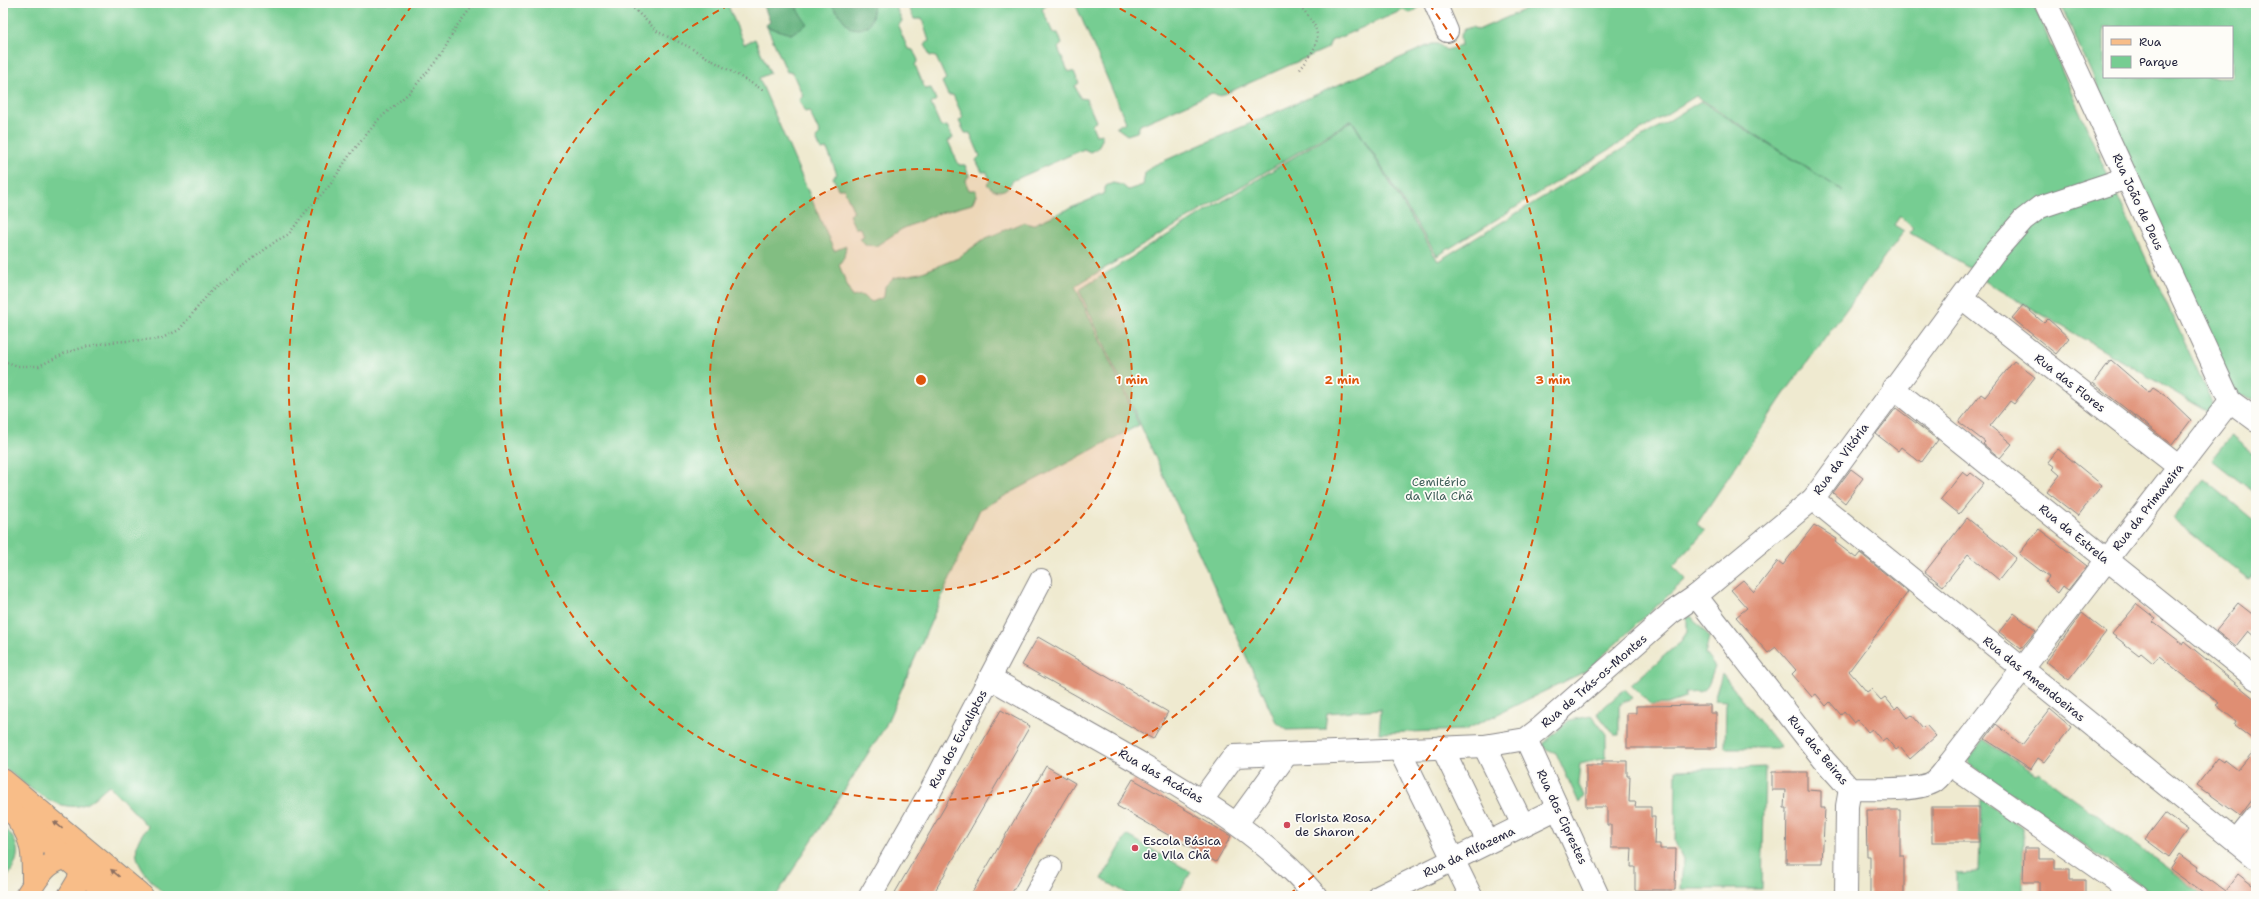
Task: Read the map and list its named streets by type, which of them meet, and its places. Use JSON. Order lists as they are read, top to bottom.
{
  "streets": {
    "street": [
      "Rua João de Deus",
      "Rua das Flores",
      "Rua da Vitória",
      "Rua da Primaveira",
      "Rua da Estrela",
      "Rua das Amendoeiras",
      "Rua de Trás-os-Montes",
      "Rua dos Eucaliptos",
      "Rua das Beiras",
      "Rua das Acácias",
      "Rua dos Ciprestes",
      "Rua da Alfazema"
    ]
  },
  "crossings": [
    ["Rua João de Deus", "Rua da Vitória"],
    ["Rua João de Deus", "Rua da Primaveira"],
    ["Rua das Flores", "Rua da Vitória"],
    ["Rua das Flores", "Rua da Primaveira"],
    ["Rua da Vitória", "Rua da Estrela"],
    ["Rua da Vitória", "Rua das Amendoeiras"],
    ["Rua da Vitória", "Rua de Trás-os-Montes"],
    ["Rua da Vitória", "Rua das Beiras"],
    ["Rua da Primaveira", "Rua da Estrela"],
    ["Rua da Primaveira", "Rua das Amendoeiras"],
    ["Rua da Primaveira", "Rua das Beiras"],
    ["Rua de Trás-os-Montes", "Rua das Beiras"],
    ["Rua de Trás-os-Montes", "Rua das Acácias"],
    ["Rua de Trás-os-Montes", "Rua dos Ciprestes"],
    ["Rua dos Eucaliptos", "Rua das Acácias"],
    ["Rua dos Ciprestes", "Rua da Alfazema"]
  ],
  "parks": ["Cemitério da Vila Chã"],
  "places": ["Florista Rosa de Sharon", "Escola Básica de Vila Chã"],
  "legend": ["Rua", "Parque"],
  "rings": ["1 min", "2 min", "3 min"]
}
